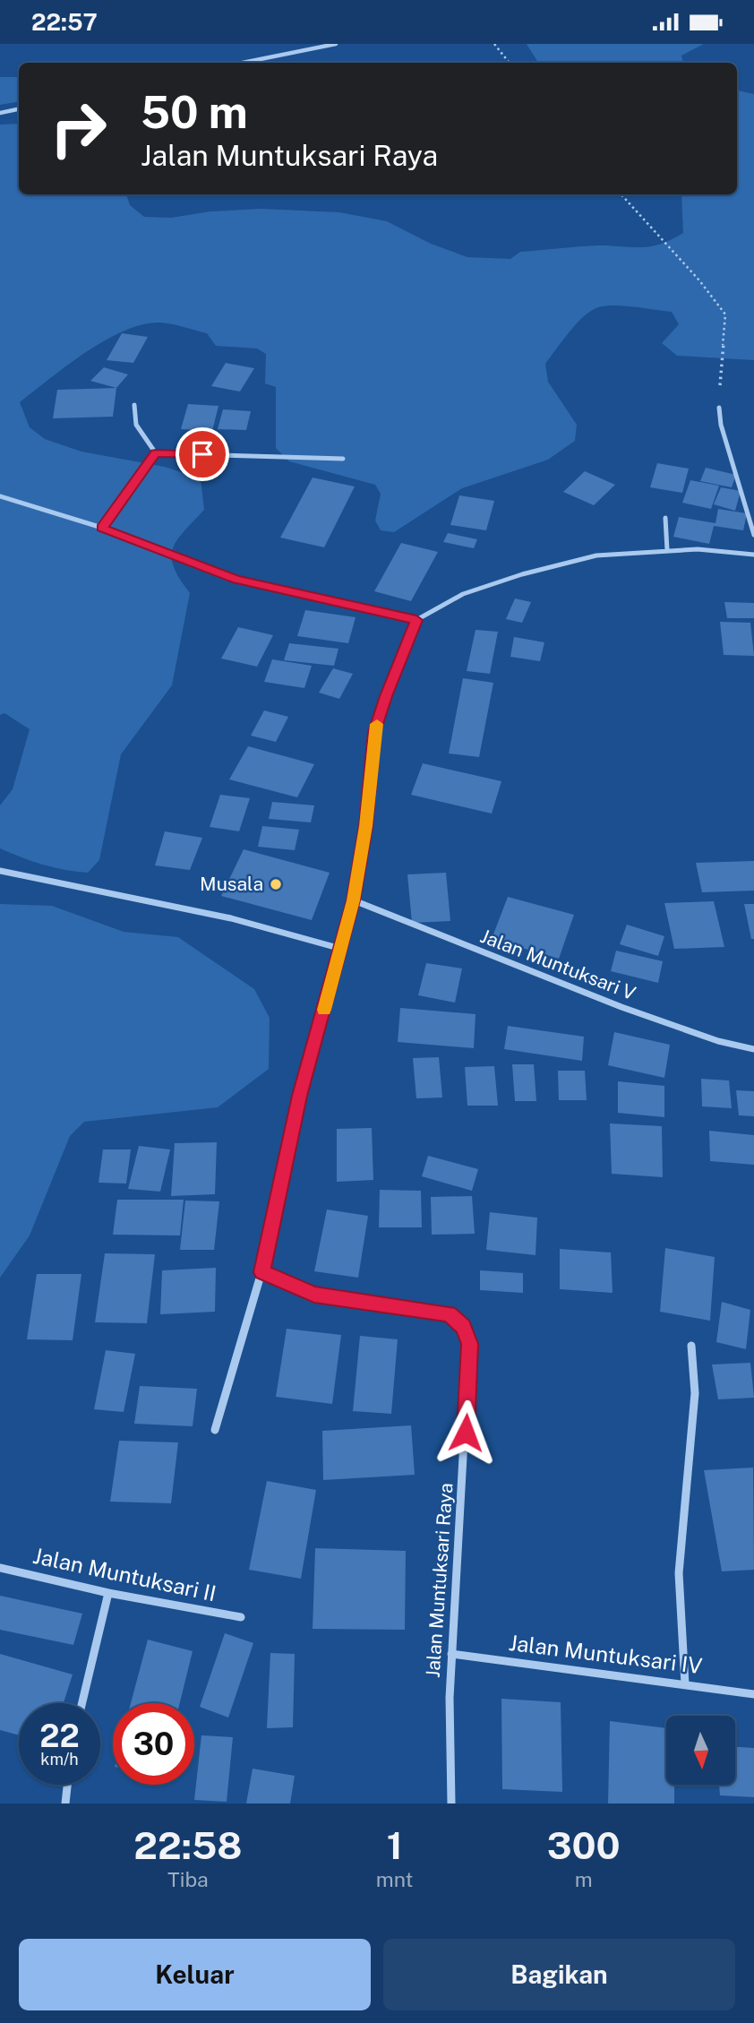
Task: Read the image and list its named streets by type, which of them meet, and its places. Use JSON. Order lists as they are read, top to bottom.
{
  "streets": {
    "street": [
      "Jalan Muntuksari V",
      "Jalan Muntuksari II",
      "Jalan Muntuksari Raya",
      "Jalan Muntuksari IV"
    ]
  },
  "crossings": [
    ["Jalan Muntuksari Raya", "Jalan Muntuksari IV"]
  ],
  "places": ["Musala"],
  "north": "bottom",
  "page": {
    "status": "22:57",
    "turn": ["50 m", "Jalan Muntuksari Raya"],
    "speed": "22 km/h",
    "limit": "30",
    "eta": [
      "22:58",
      "Tiba",
      "1",
      "mnt",
      "300",
      "m"
    ],
    "buttons": ["Keluar", "Bagikan"]
  }
}
